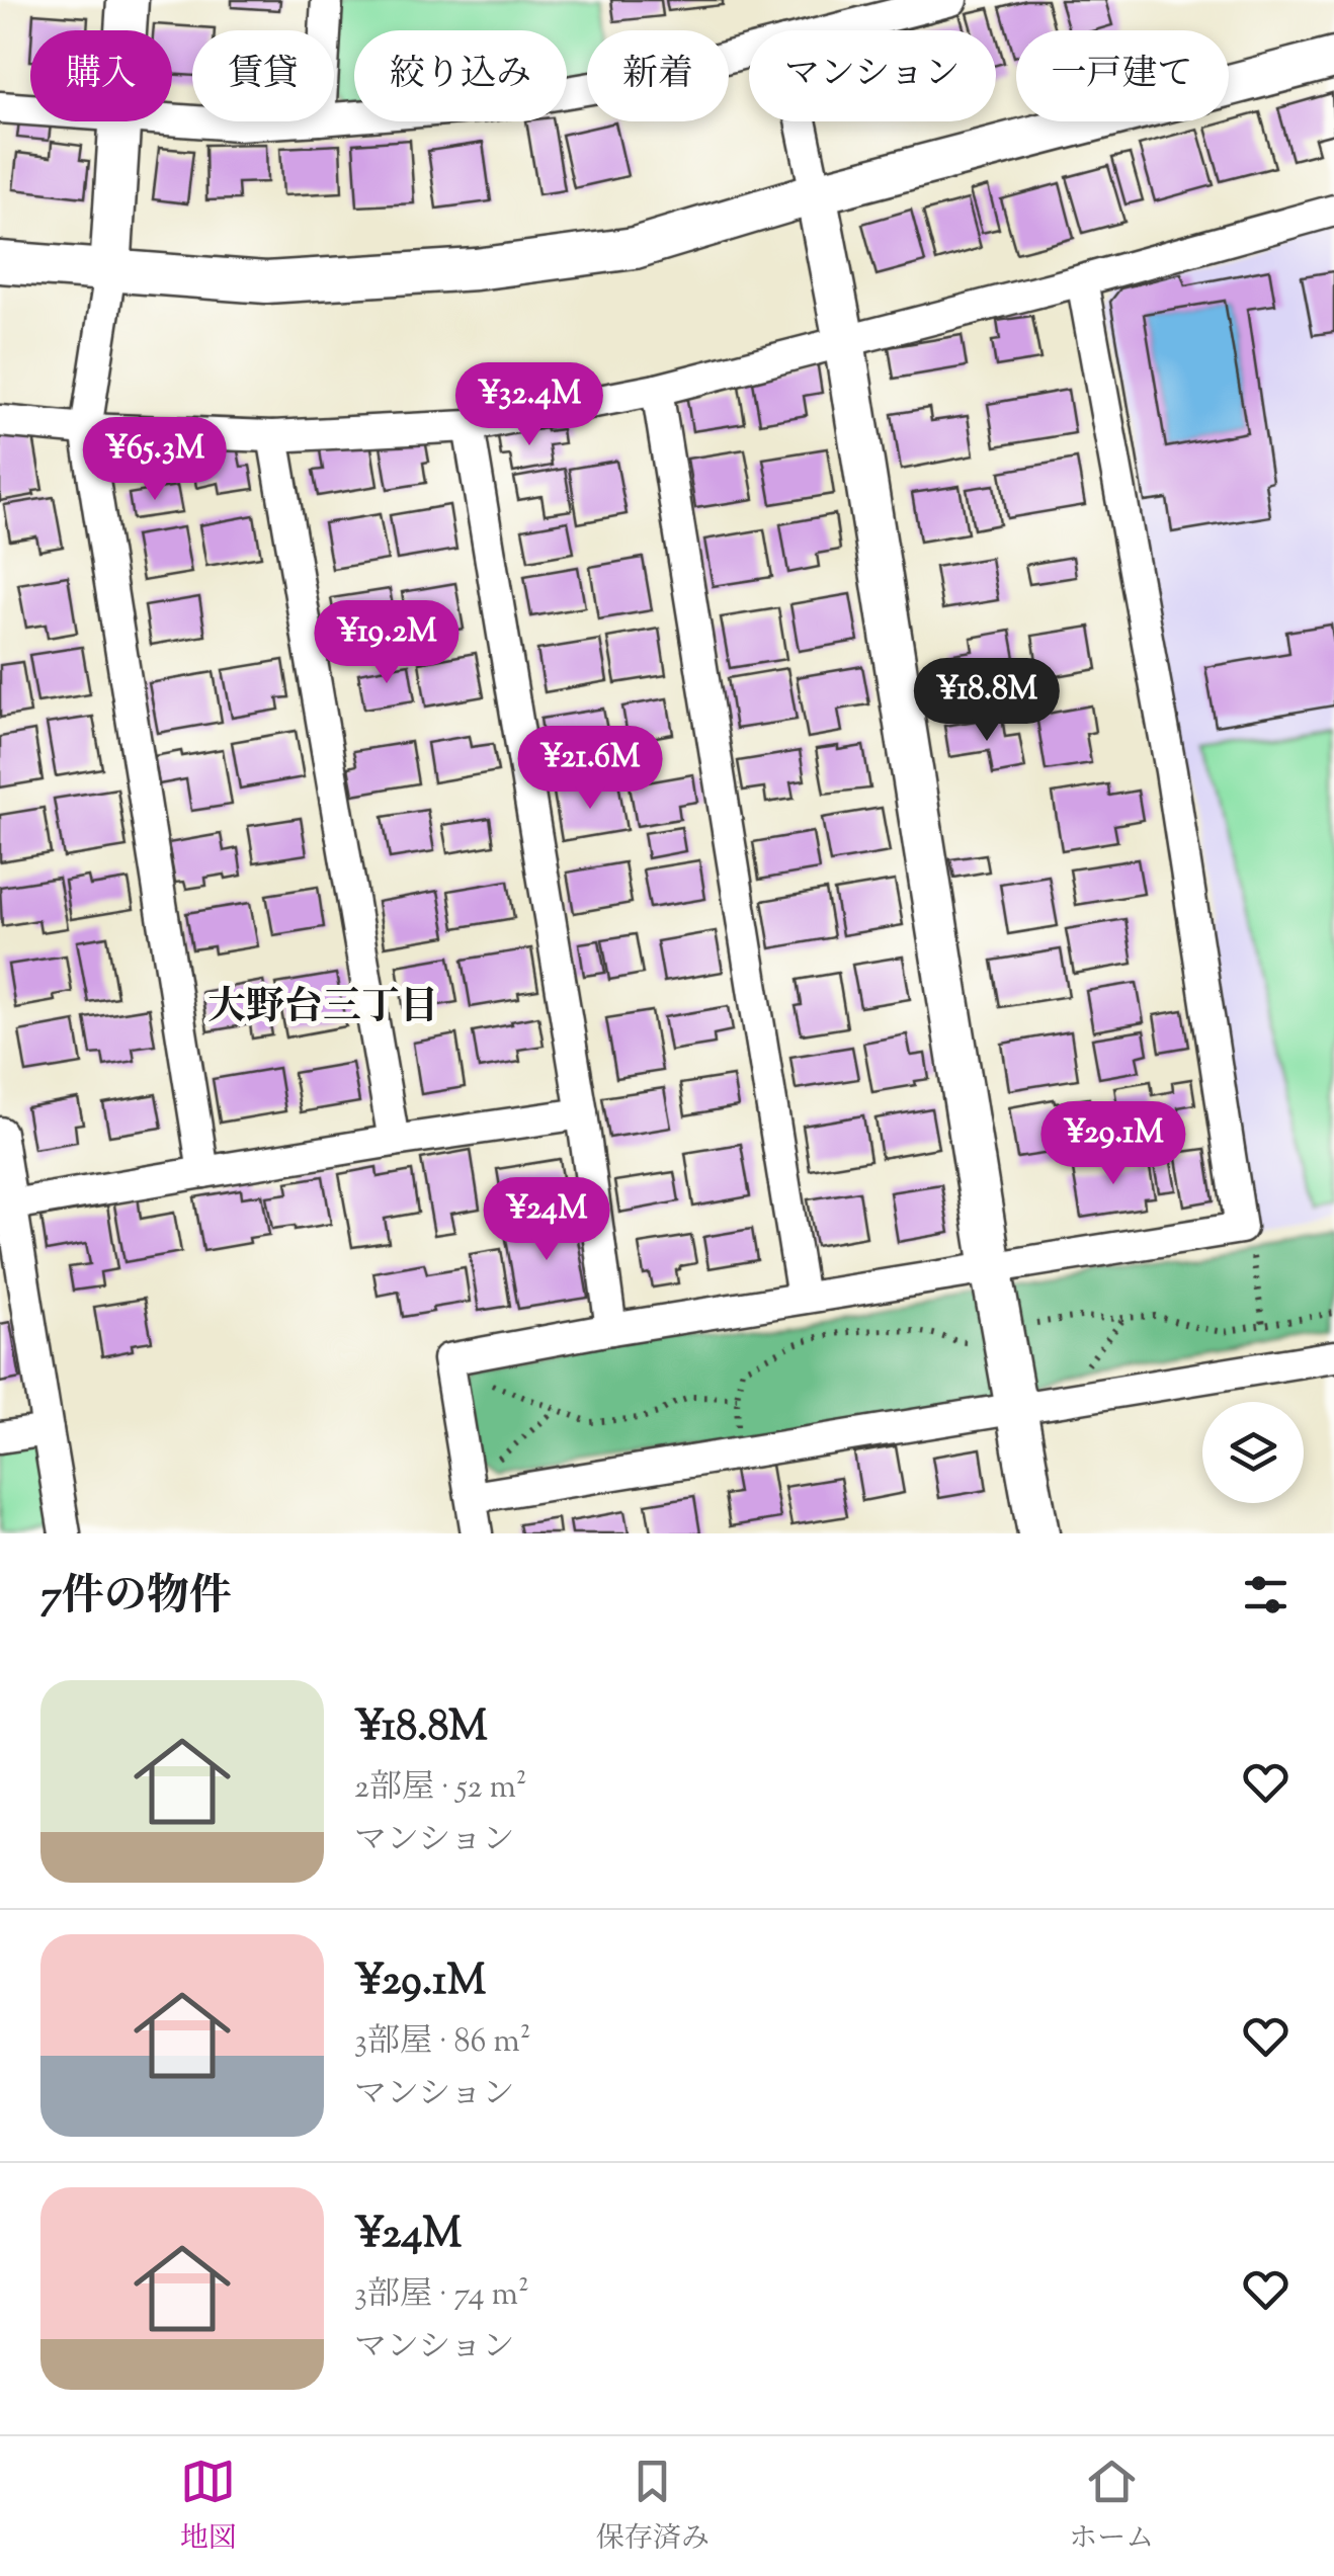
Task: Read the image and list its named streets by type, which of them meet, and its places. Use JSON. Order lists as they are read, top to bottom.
{
  "districts": ["大野台三丁目"],
  "page": {
    "chip": [
      "購入",
      "賃貸",
      "絞り込み",
      "新着",
      "マンション",
      "一戸建て"
    ],
    "price": [
      "¥32.4M",
      "¥65.3M",
      "¥19.2M",
      "¥18.8M",
      "¥21.6M",
      "¥29.1M",
      "¥24M"
    ],
    "heading": "7件の物件",
    "list": [
      {
        "name": "¥18.8M",
        "note": "2部屋 · 52 m² · マンション"
      },
      {
        "name": "¥29.1M",
        "note": "3部屋 · 86 m² · マンション"
      },
      {
        "name": "¥24M",
        "note": "3部屋 · 74 m² · マンション"
      }
    ],
    "tabs": ["地図", "保存済み", "ホーム"]
  }
}
